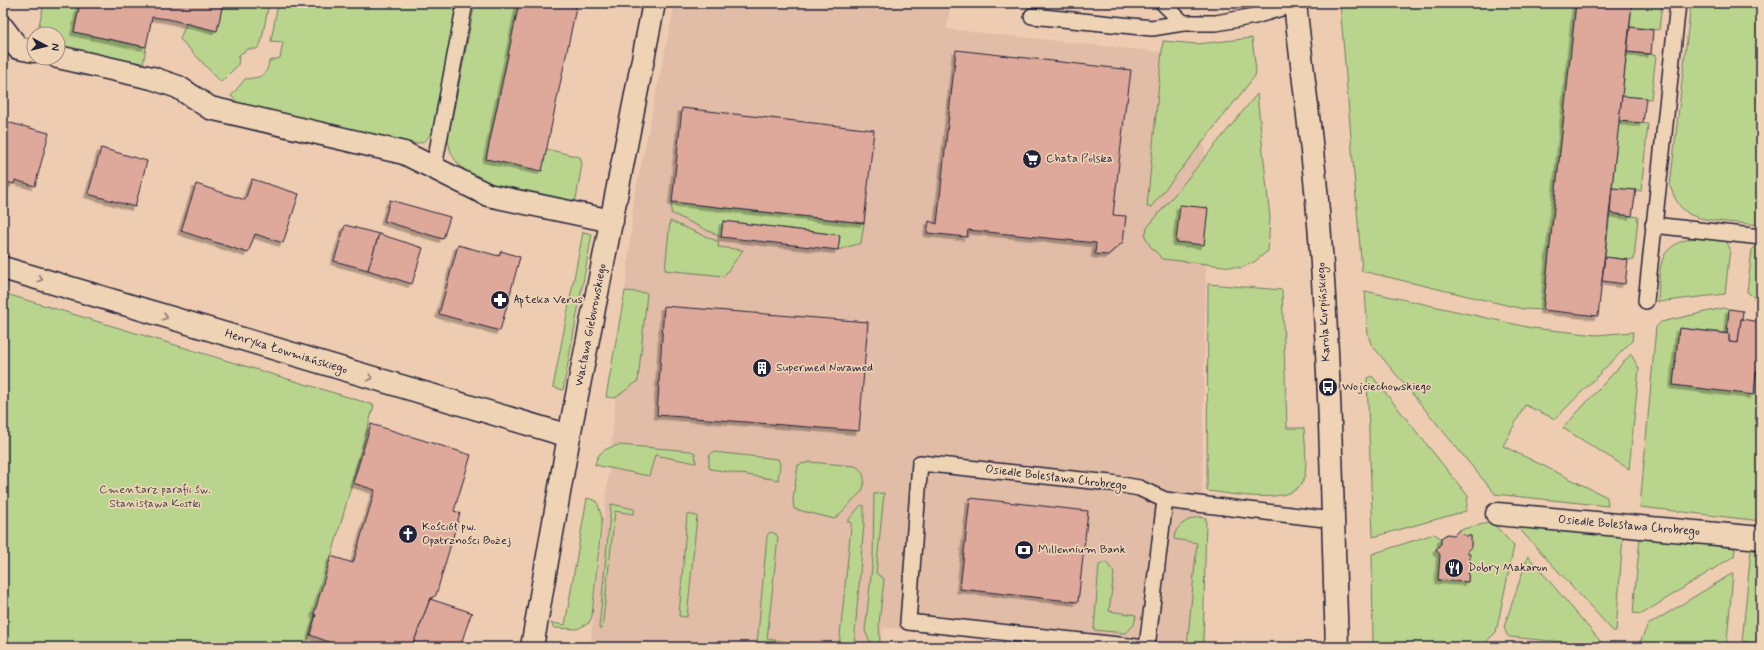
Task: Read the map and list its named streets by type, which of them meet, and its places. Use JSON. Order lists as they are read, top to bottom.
{
  "streets": {
    "street": [
      "Karola Kurpińskiego",
      "Wacława Gieburowskiego",
      "Henryka Łowmiańskiego",
      "Osiedle Bolesława Chrobrego"
    ]
  },
  "crossings": [
    ["Karola Kurpińskiego", "Osiedle Bolesława Chrobrego"],
    ["Wacława Gieburowskiego", "Henryka Łowmiańskiego"]
  ],
  "one_way": ["Henryka Łowmiańskiego"],
  "parks": ["Cmentarz parafii św. Stanisława Kostki"],
  "places": {
    "supermarket": ["Chata Polska"],
    "pharmacy": ["Apteka Verus"],
    "building": ["Supermed Novamed"],
    "bus stop": ["Wojciechowskiego"],
    "church": ["Kościół pw. Opatrzności Bożej"],
    "bank": ["Millennium Bank"],
    "restaurant": ["Dobry Makaron"]
  },
  "north": "right"
}
